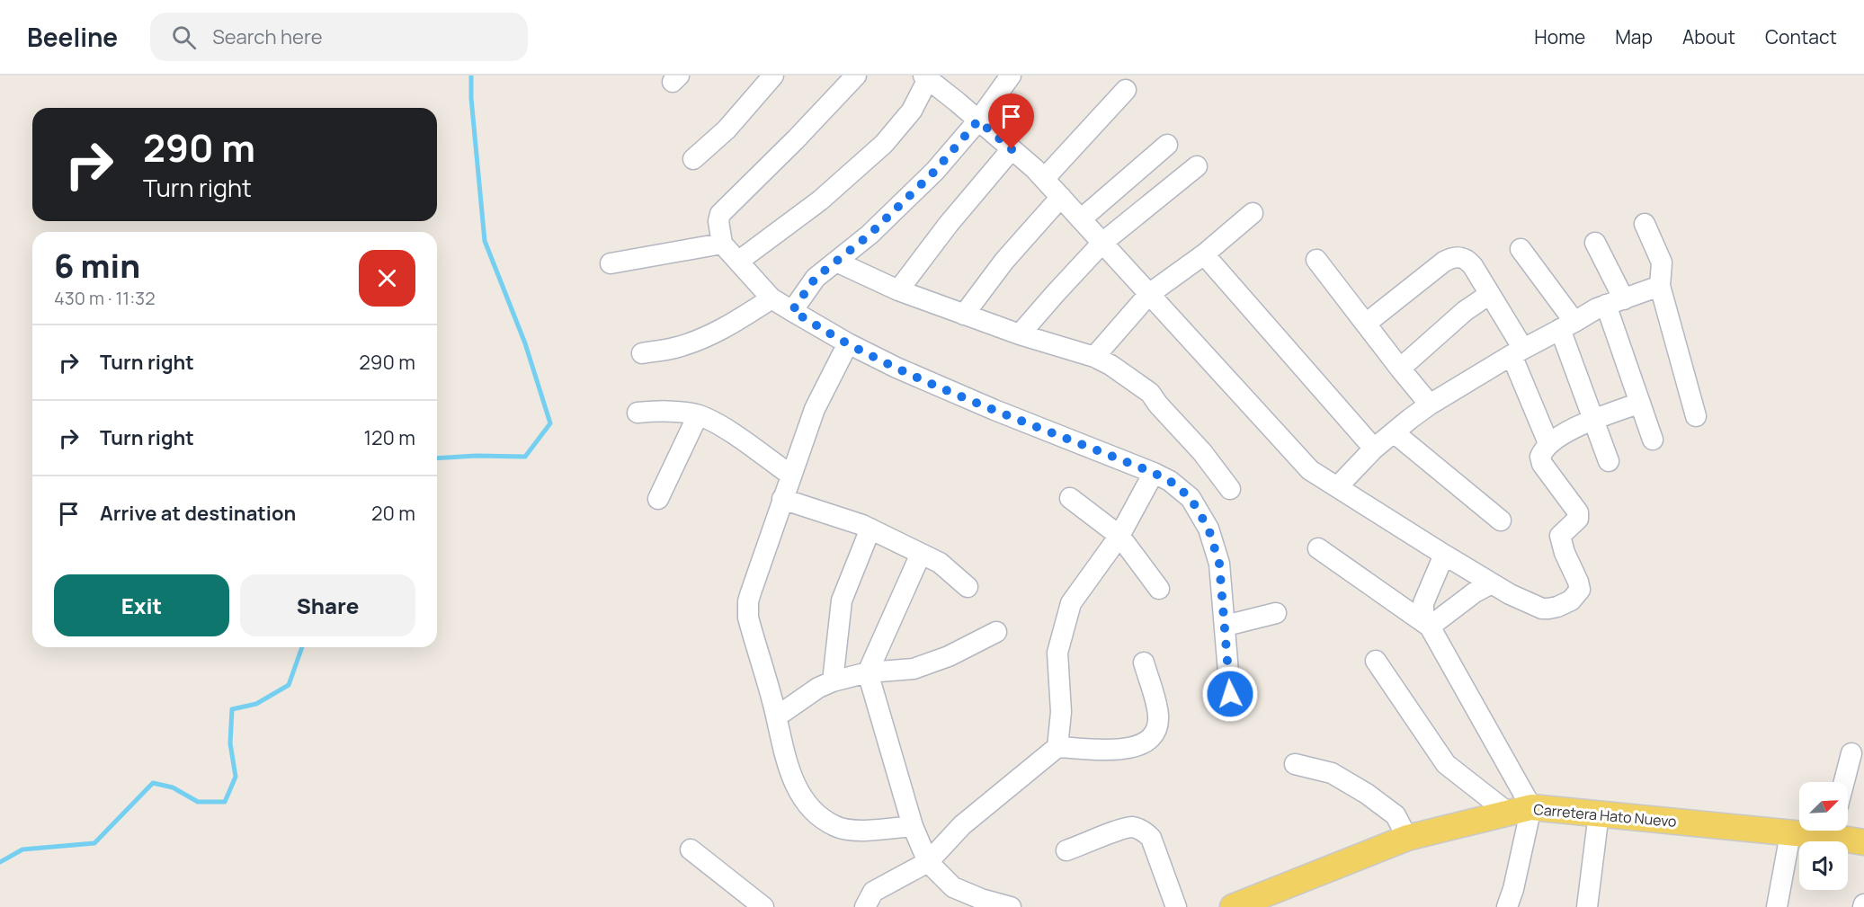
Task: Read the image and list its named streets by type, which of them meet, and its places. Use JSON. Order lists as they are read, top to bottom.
{
  "streets": {
    "main road": ["Carretera Hato Nuevo"]
  },
  "north": "top right",
  "page": {
    "header": "Beeline",
    "search": "Search here",
    "nav": [
      "Home",
      "Map",
      "About",
      "Contact"
    ],
    "turn": ["290 m", "Turn right"],
    "heading": ["6 min", "430 m · 11:32"],
    "list": [
      {
        "name": "Turn right",
        "value": "290 m"
      },
      {
        "name": "Turn right",
        "value": "120 m"
      },
      {
        "name": "Arrive at destination",
        "value": "20 m"
      }
    ],
    "buttons": ["Exit", "Share"]
  }
}
